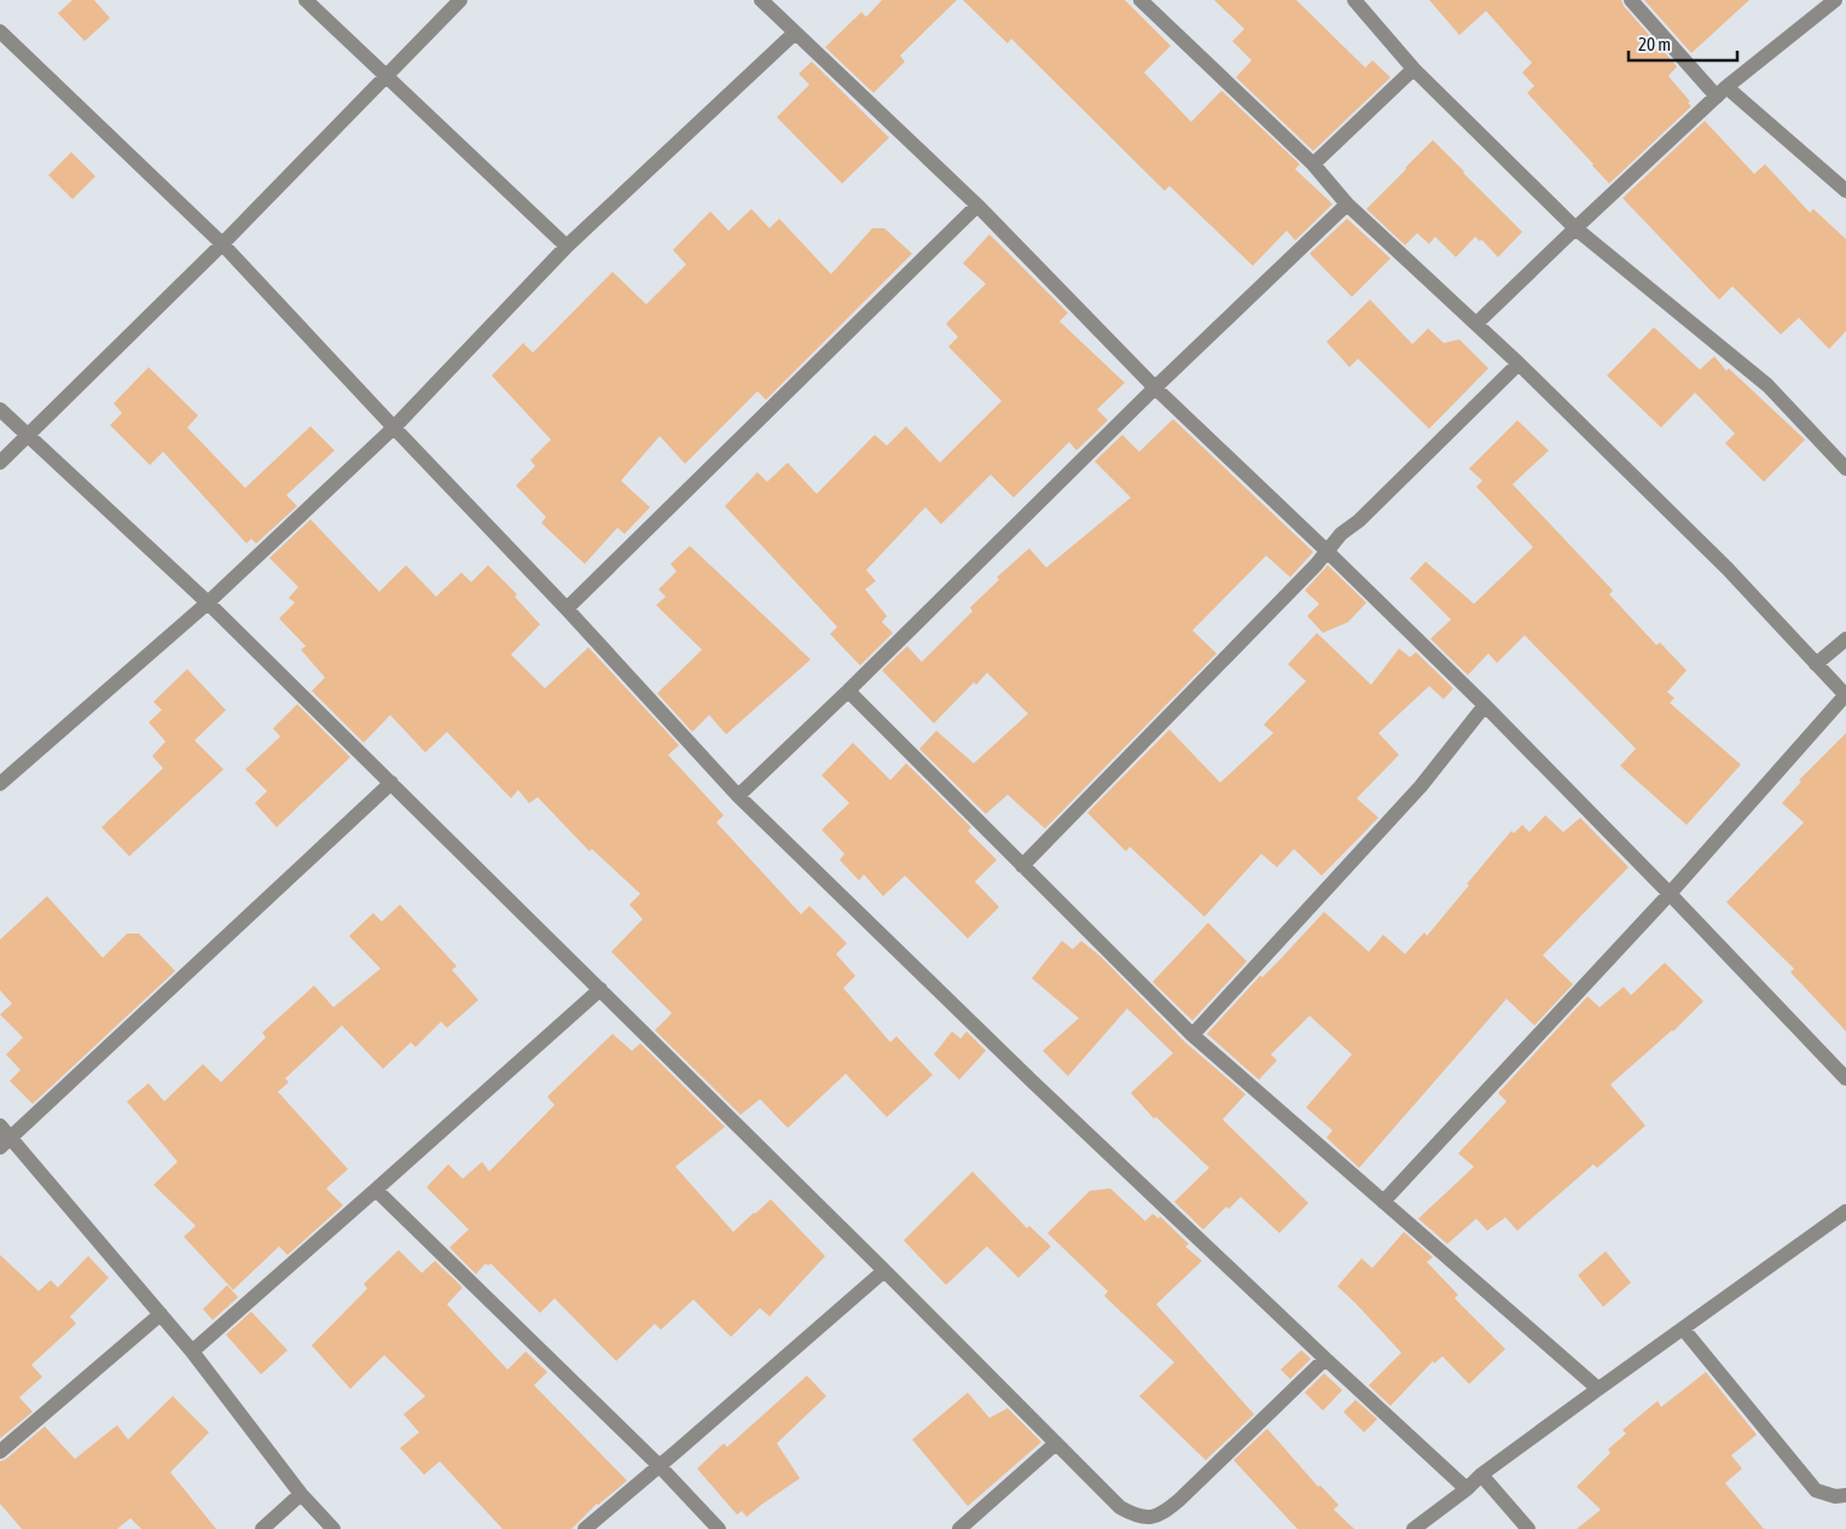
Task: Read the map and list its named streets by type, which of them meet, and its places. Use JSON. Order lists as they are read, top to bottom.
{
  "scale_bar": "20 m"
}
